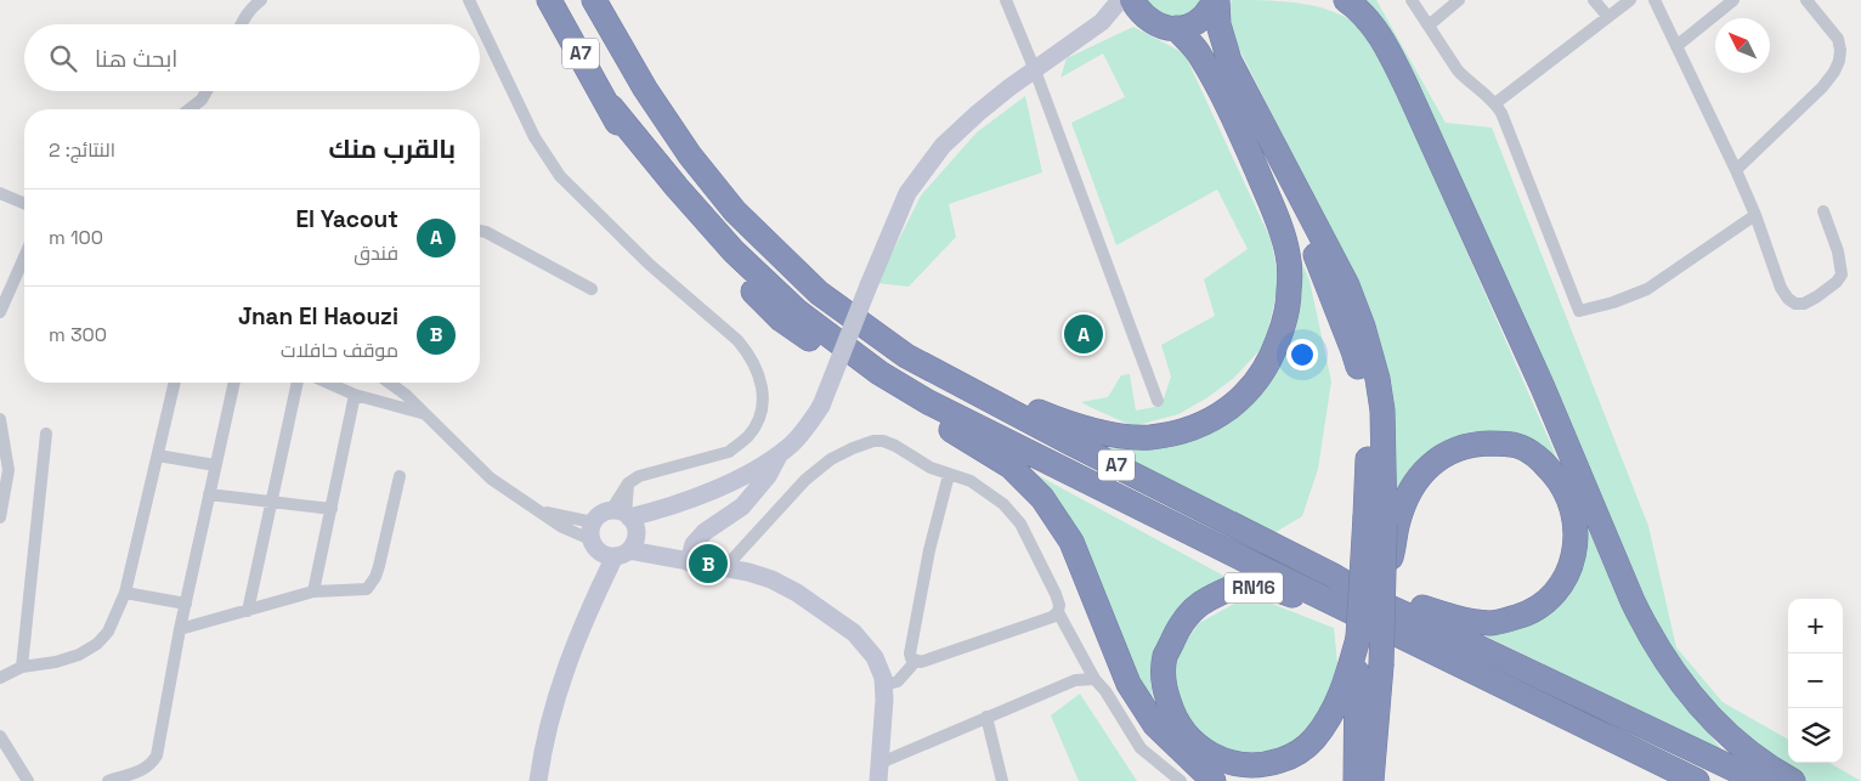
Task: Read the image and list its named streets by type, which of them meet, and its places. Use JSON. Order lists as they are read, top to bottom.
{
  "streets": {
    "highway": ["A7", "RN16"]
  },
  "north": "top left",
  "page": {
    "search": "ابحث هنا",
    "heading": ["بالقرب منك", "النتائج: 2"],
    "list": [
      {
        "mark": "A",
        "name": "El Yacout",
        "note": "فندق",
        "value": "100 m"
      },
      {
        "mark": "B",
        "name": "Jnan El Haouzi",
        "note": "موقف حافلات",
        "value": "300 m"
      }
    ],
    "pins": ["A", "B"],
    "map_buttons": ["+", "−"]
  }
}
